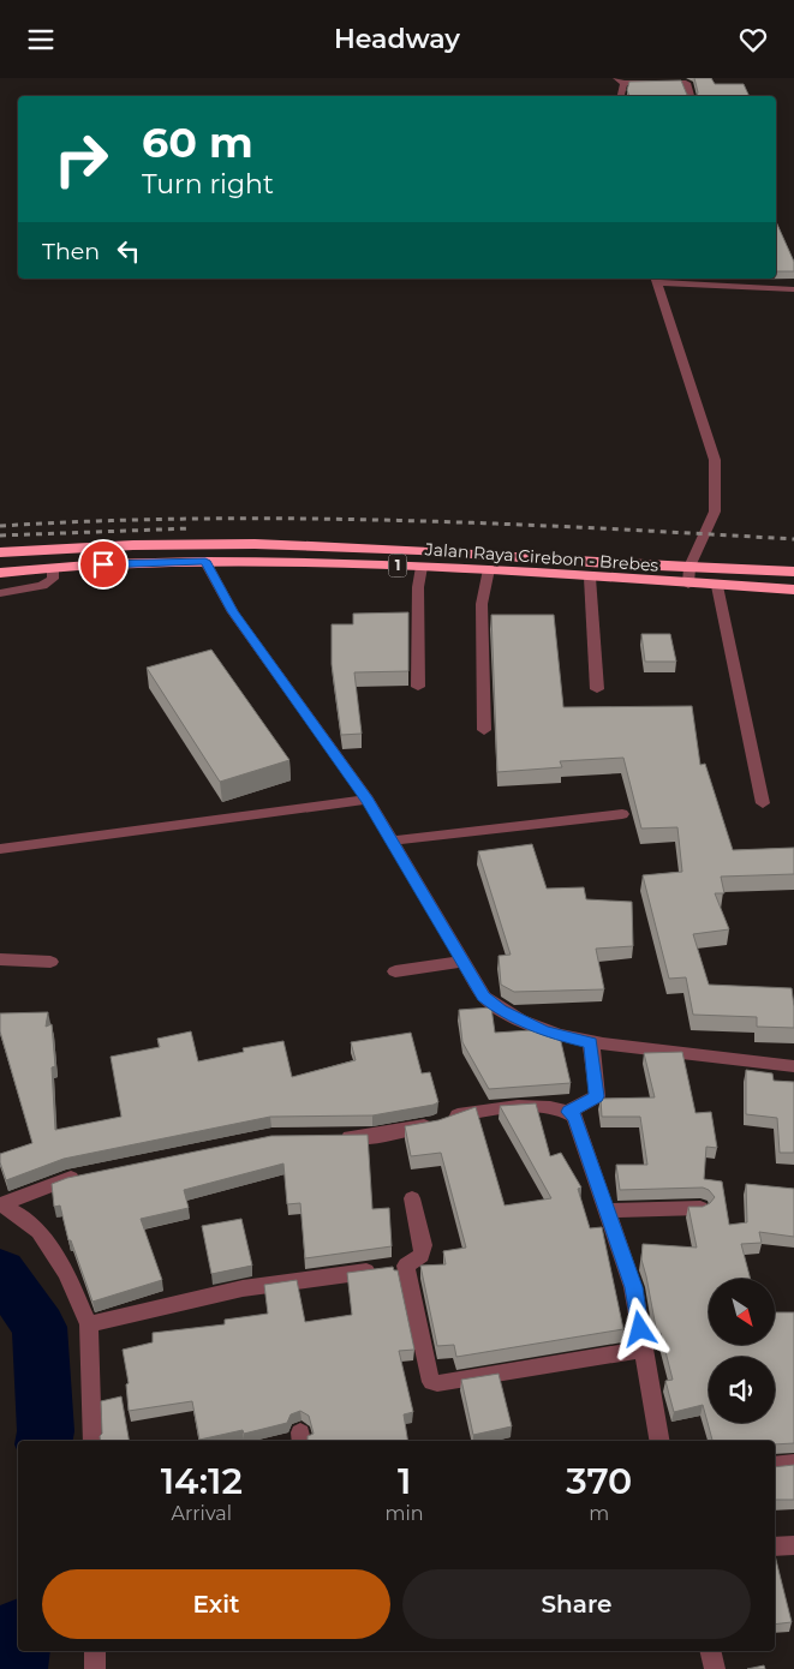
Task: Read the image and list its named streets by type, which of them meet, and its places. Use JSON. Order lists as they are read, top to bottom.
{
  "streets": {
    "highway": ["Jalan Raya Cirebon - Brebes", "1"]
  },
  "north": "bottom right",
  "page": {
    "header": "Headway",
    "turn": ["60 m", "Turn right"],
    "then": "Then",
    "eta": [
      "14:12",
      "Arrival",
      "1",
      "min",
      "370",
      "m"
    ],
    "buttons": ["Exit", "Share"]
  }
}
